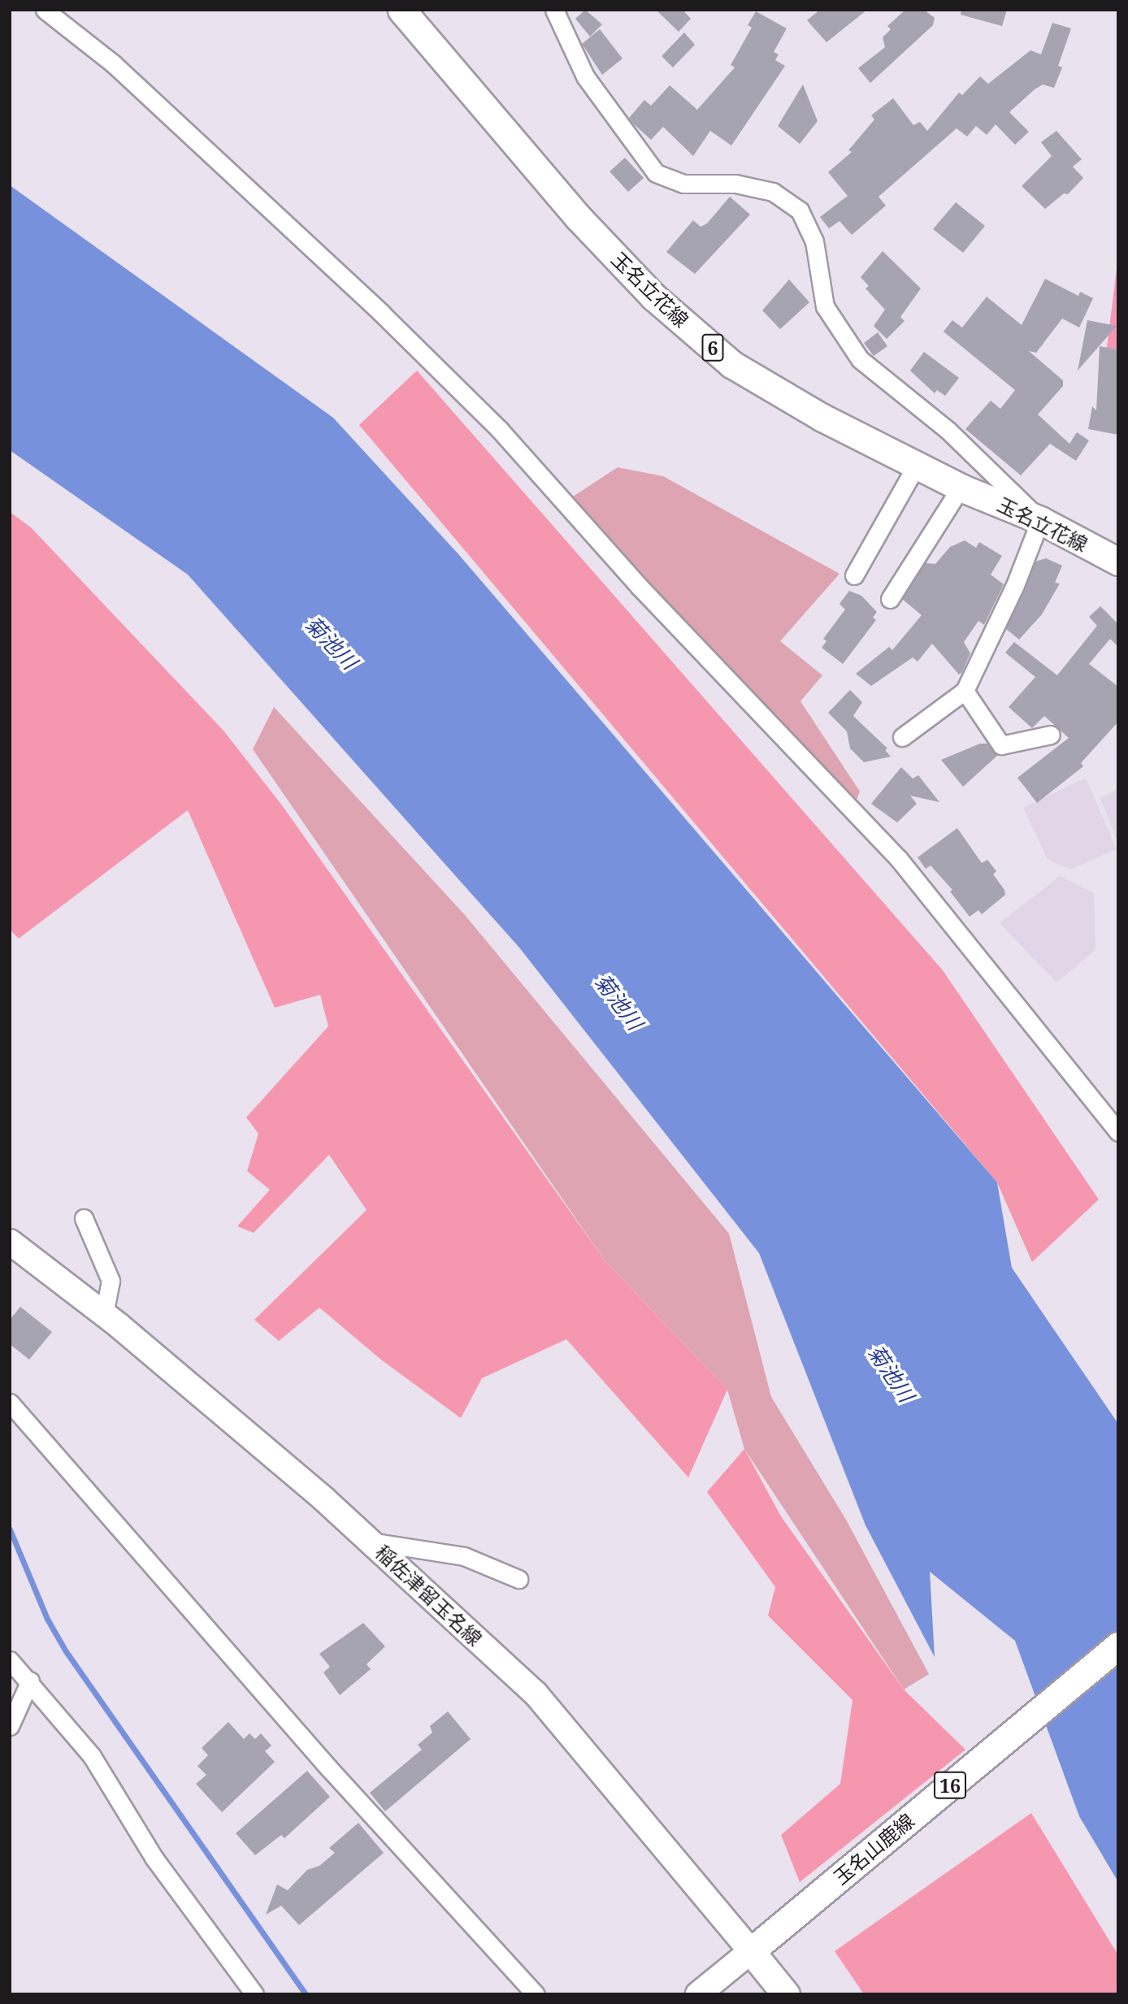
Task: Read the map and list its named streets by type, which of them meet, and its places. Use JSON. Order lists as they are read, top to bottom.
{
  "streets": {
    "main road": [
      "玉名立花線",
      "6",
      "稲佐津留玉名線",
      "16",
      "玉名山鹿線"
    ]
  },
  "crossings": [
    ["玉名立花線", "6"],
    ["稲佐津留玉名線", "玉名山鹿線"]
  ],
  "water": ["菊池川"]
}
